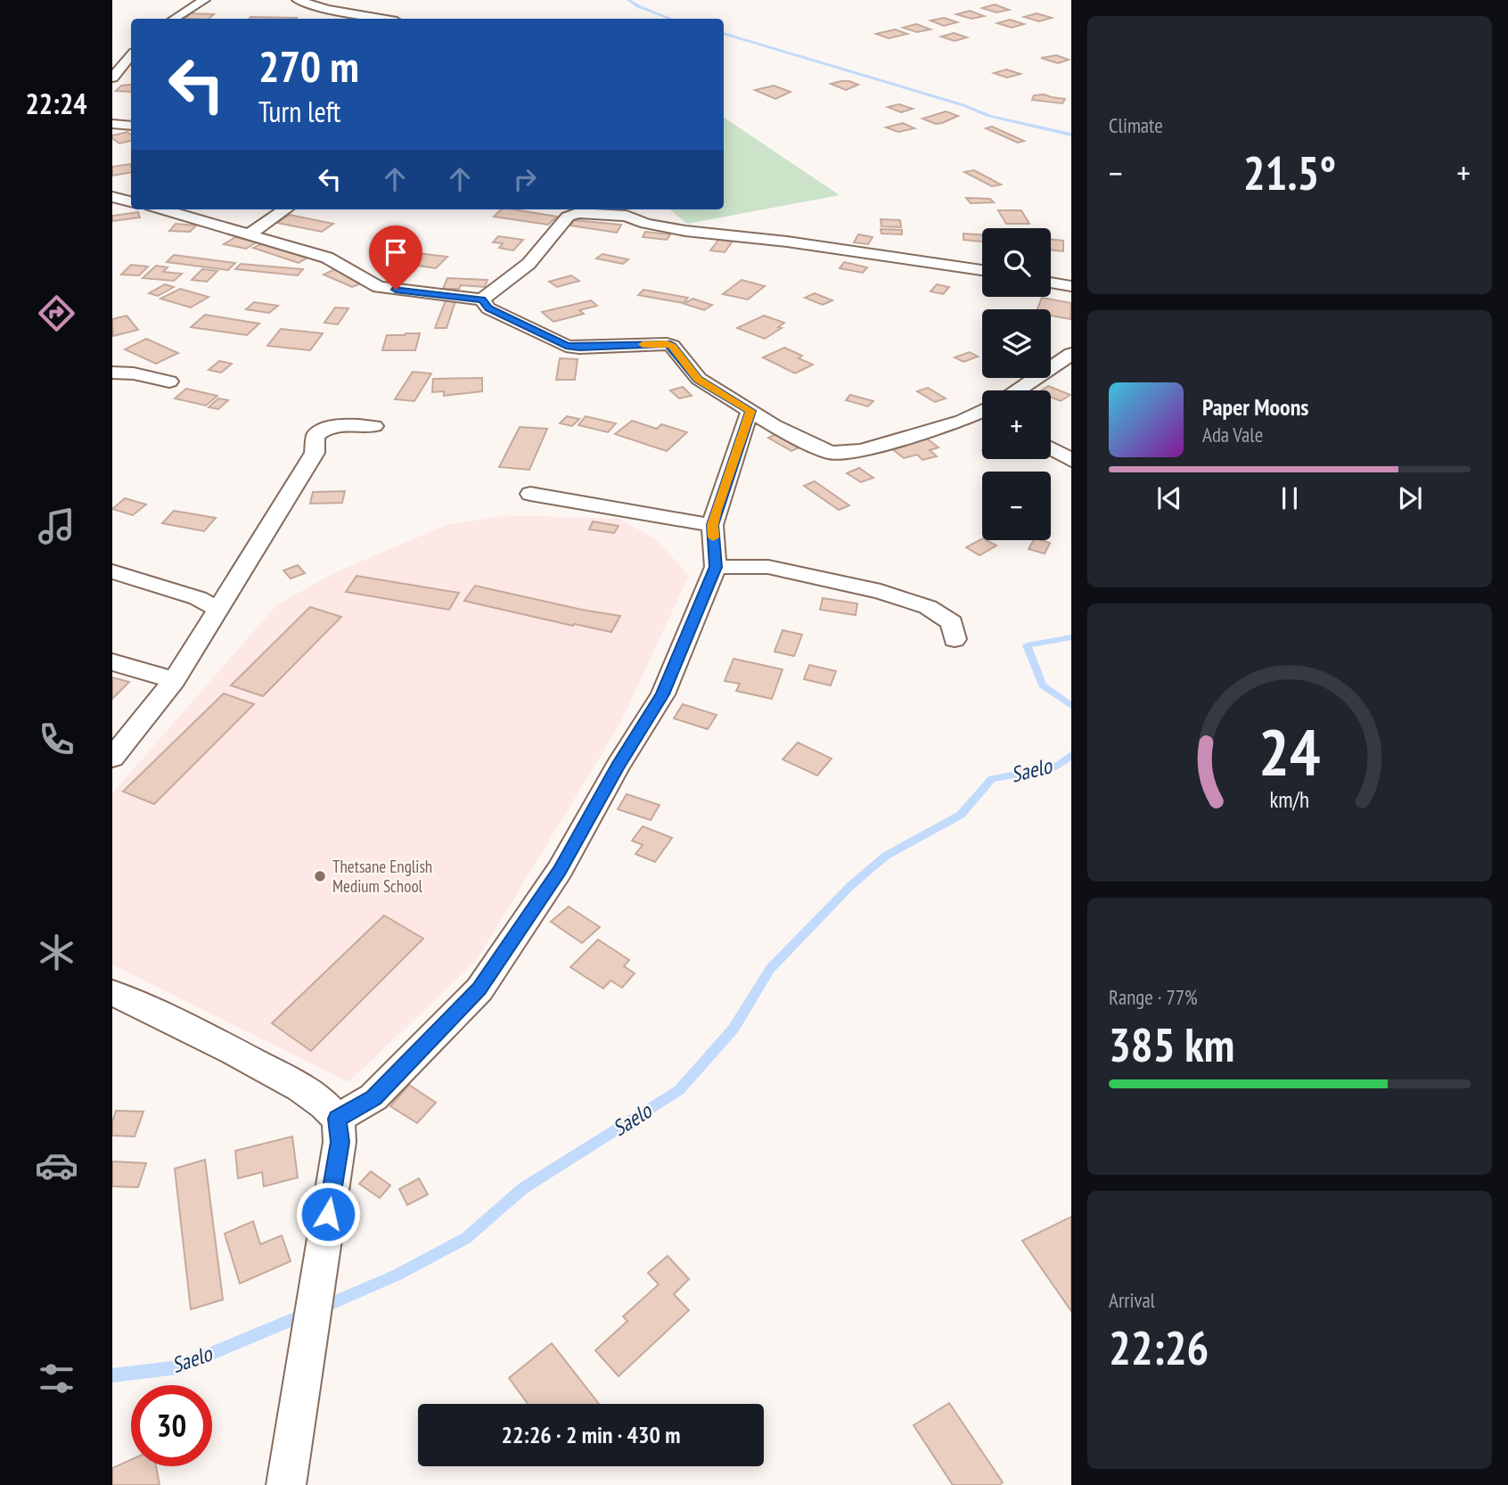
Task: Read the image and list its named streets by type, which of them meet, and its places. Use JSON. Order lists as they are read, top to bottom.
{
  "water": ["Saelo"],
  "places": ["Thetsane English Medium School"],
  "page": {
    "tabs": "22:24",
    "tile": [
      "Climate",
      ["Range · 77%", "385 km"],
      ["Arrival", "22:26"]
    ],
    "turn": ["270 m", "Turn left"],
    "heat": ["−", "21.5°", "+"],
    "map_buttons": ["+", "−"],
    "song": ["Paper Moons", "Ada Vale"],
    "limit": "30",
    "trip": "22:26 · 2 min · 430 m",
    "gauge": ["24", "km/h"]
  }
}
